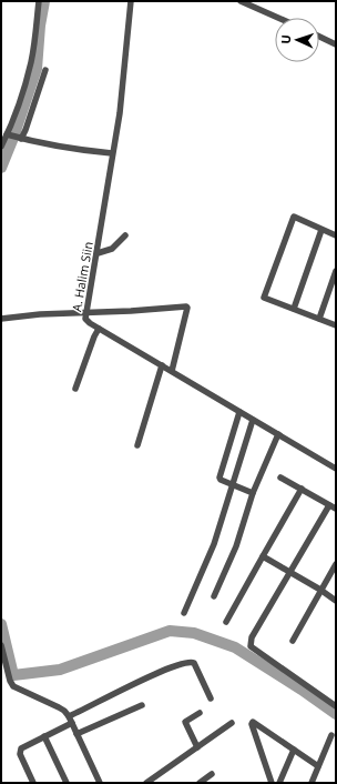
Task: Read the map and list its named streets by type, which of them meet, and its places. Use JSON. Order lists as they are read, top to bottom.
{
  "streets": {
    "street": ["A. Halim Siin"]
  },
  "north": "left"
}
